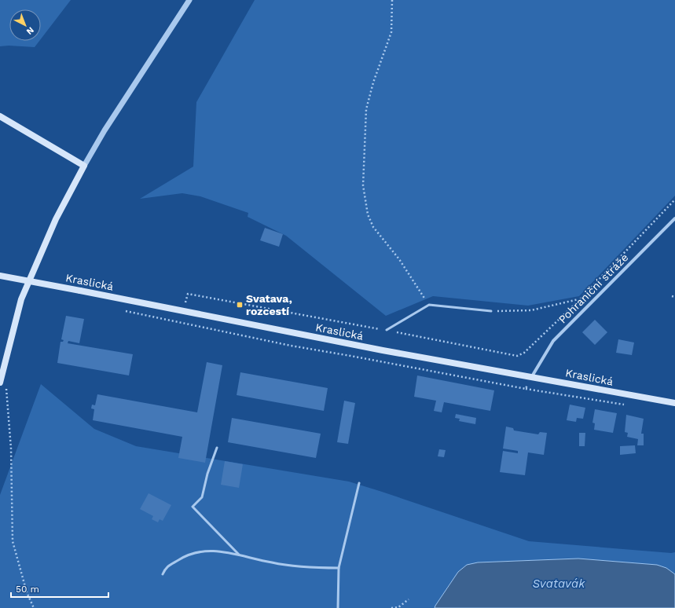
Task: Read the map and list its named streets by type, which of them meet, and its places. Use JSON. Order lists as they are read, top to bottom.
{
  "streets": {
    "main road": ["Kraslická"],
    "street": ["Pohraniční stráže"]
  },
  "crossings": [
    ["Kraslická", "Pohraniční stráže"]
  ],
  "water": ["Svatavák"],
  "places": {
    "transit": ["Svatava, rozcestí"]
  },
  "scale_bar": "50 m",
  "north": "bottom right"
}
